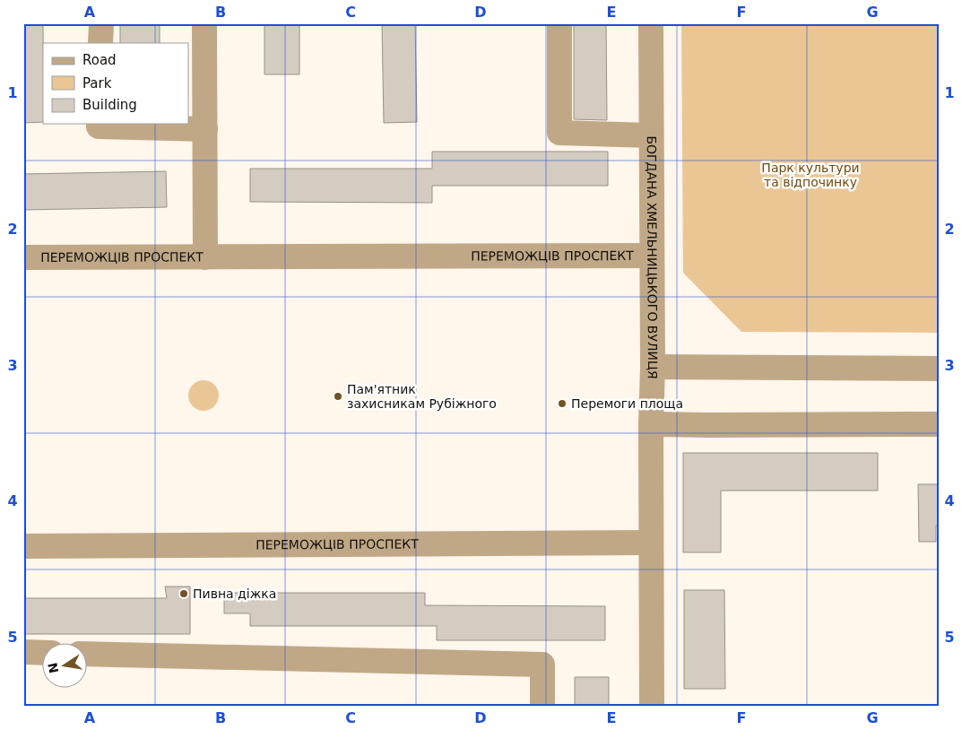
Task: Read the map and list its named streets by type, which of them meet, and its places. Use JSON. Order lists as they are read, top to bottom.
{
  "streets": {
    "street": ["ПЕРЕМОЖЦІВ ПРОСПЕКТ", "БОГДАНА ХМЕЛЬНИЦЬКОГО ВУЛИЦЯ"]
  },
  "crossings": [
    ["ПЕРЕМОЖЦІВ ПРОСПЕКТ", "БОГДАНА ХМЕЛЬНИЦЬКОГО ВУЛИЦЯ"]
  ],
  "parks": ["Парк культури та відпочинку"],
  "places": ["Пам'ятник захисникам Рубіжного", "Перемоги площа", "Пивна діжка"],
  "legend": ["Road", "Park", "Building"],
  "north": "left",
  "grid": {
    "columns": [
      "A",
      "B",
      "C",
      "D",
      "E",
      "F",
      "G"
    ],
    "rows": [
      "1",
      "2",
      "3",
      "4",
      "5"
    ]
  }
}
